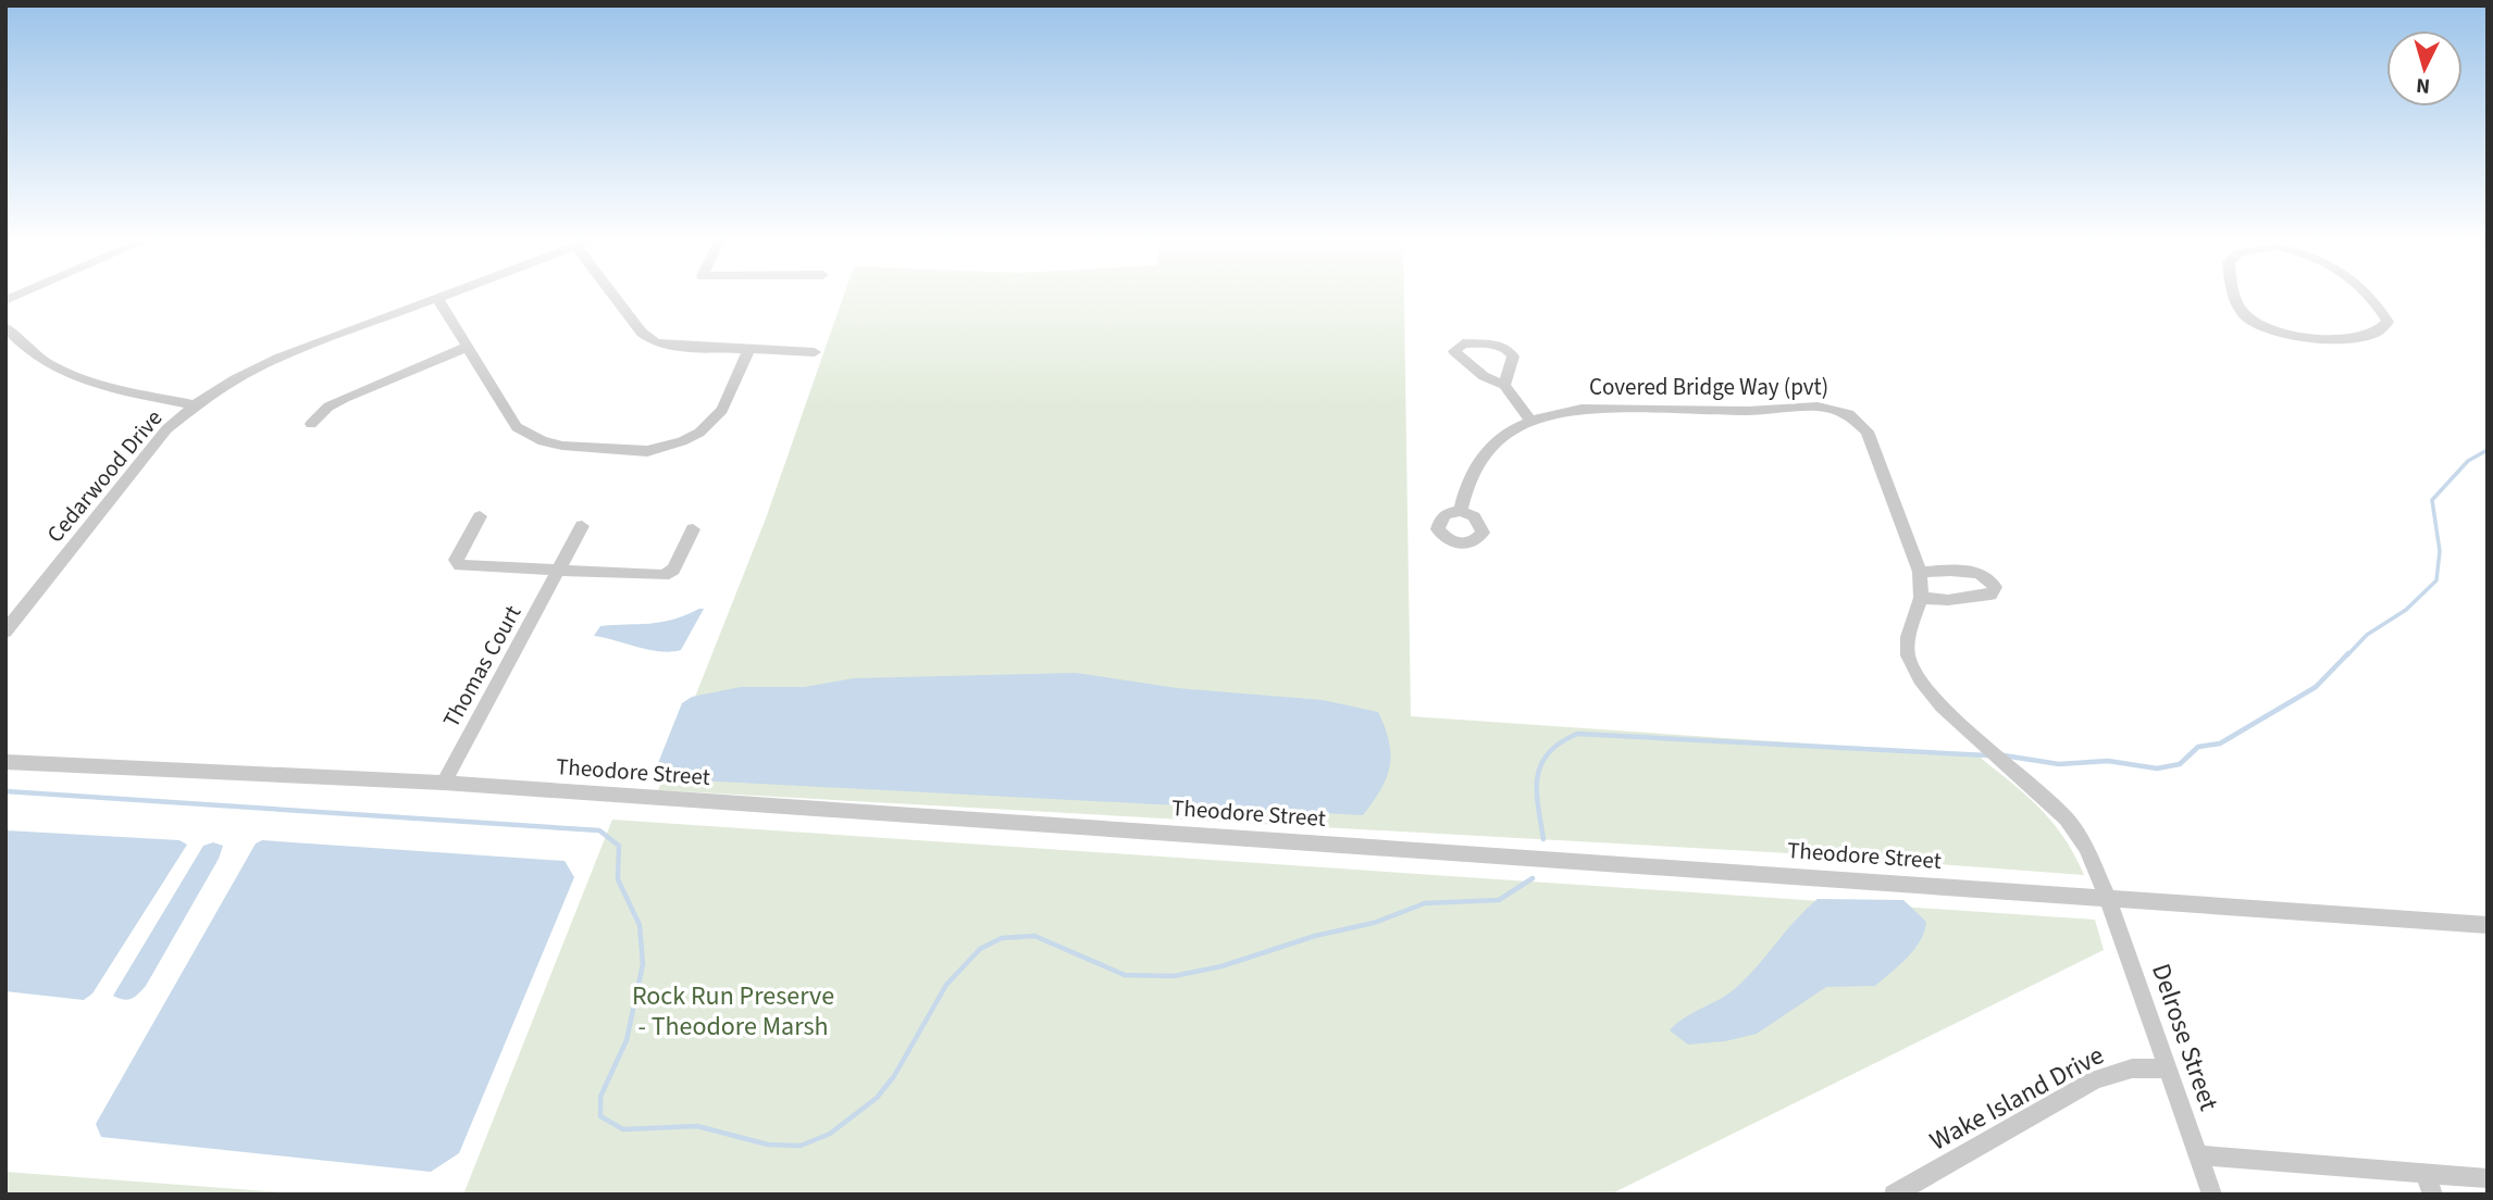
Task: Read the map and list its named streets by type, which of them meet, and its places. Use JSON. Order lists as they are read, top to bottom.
{
  "streets": {
    "street": [
      "Covered Bridge Way (pvt)",
      "Cedarwood Drive",
      "Thomas Court",
      "Theodore Street",
      "Delrose Street",
      "Wake Island Drive"
    ]
  },
  "crossings": [
    ["Covered Bridge Way (pvt)", "Theodore Street"],
    ["Covered Bridge Way (pvt)", "Delrose Street"],
    ["Thomas Court", "Theodore Street"],
    ["Theodore Street", "Delrose Street"],
    ["Delrose Street", "Wake Island Drive"]
  ],
  "parks": ["Rock Run Preserve - Theodore Marsh"],
  "north": "bottom"
}
